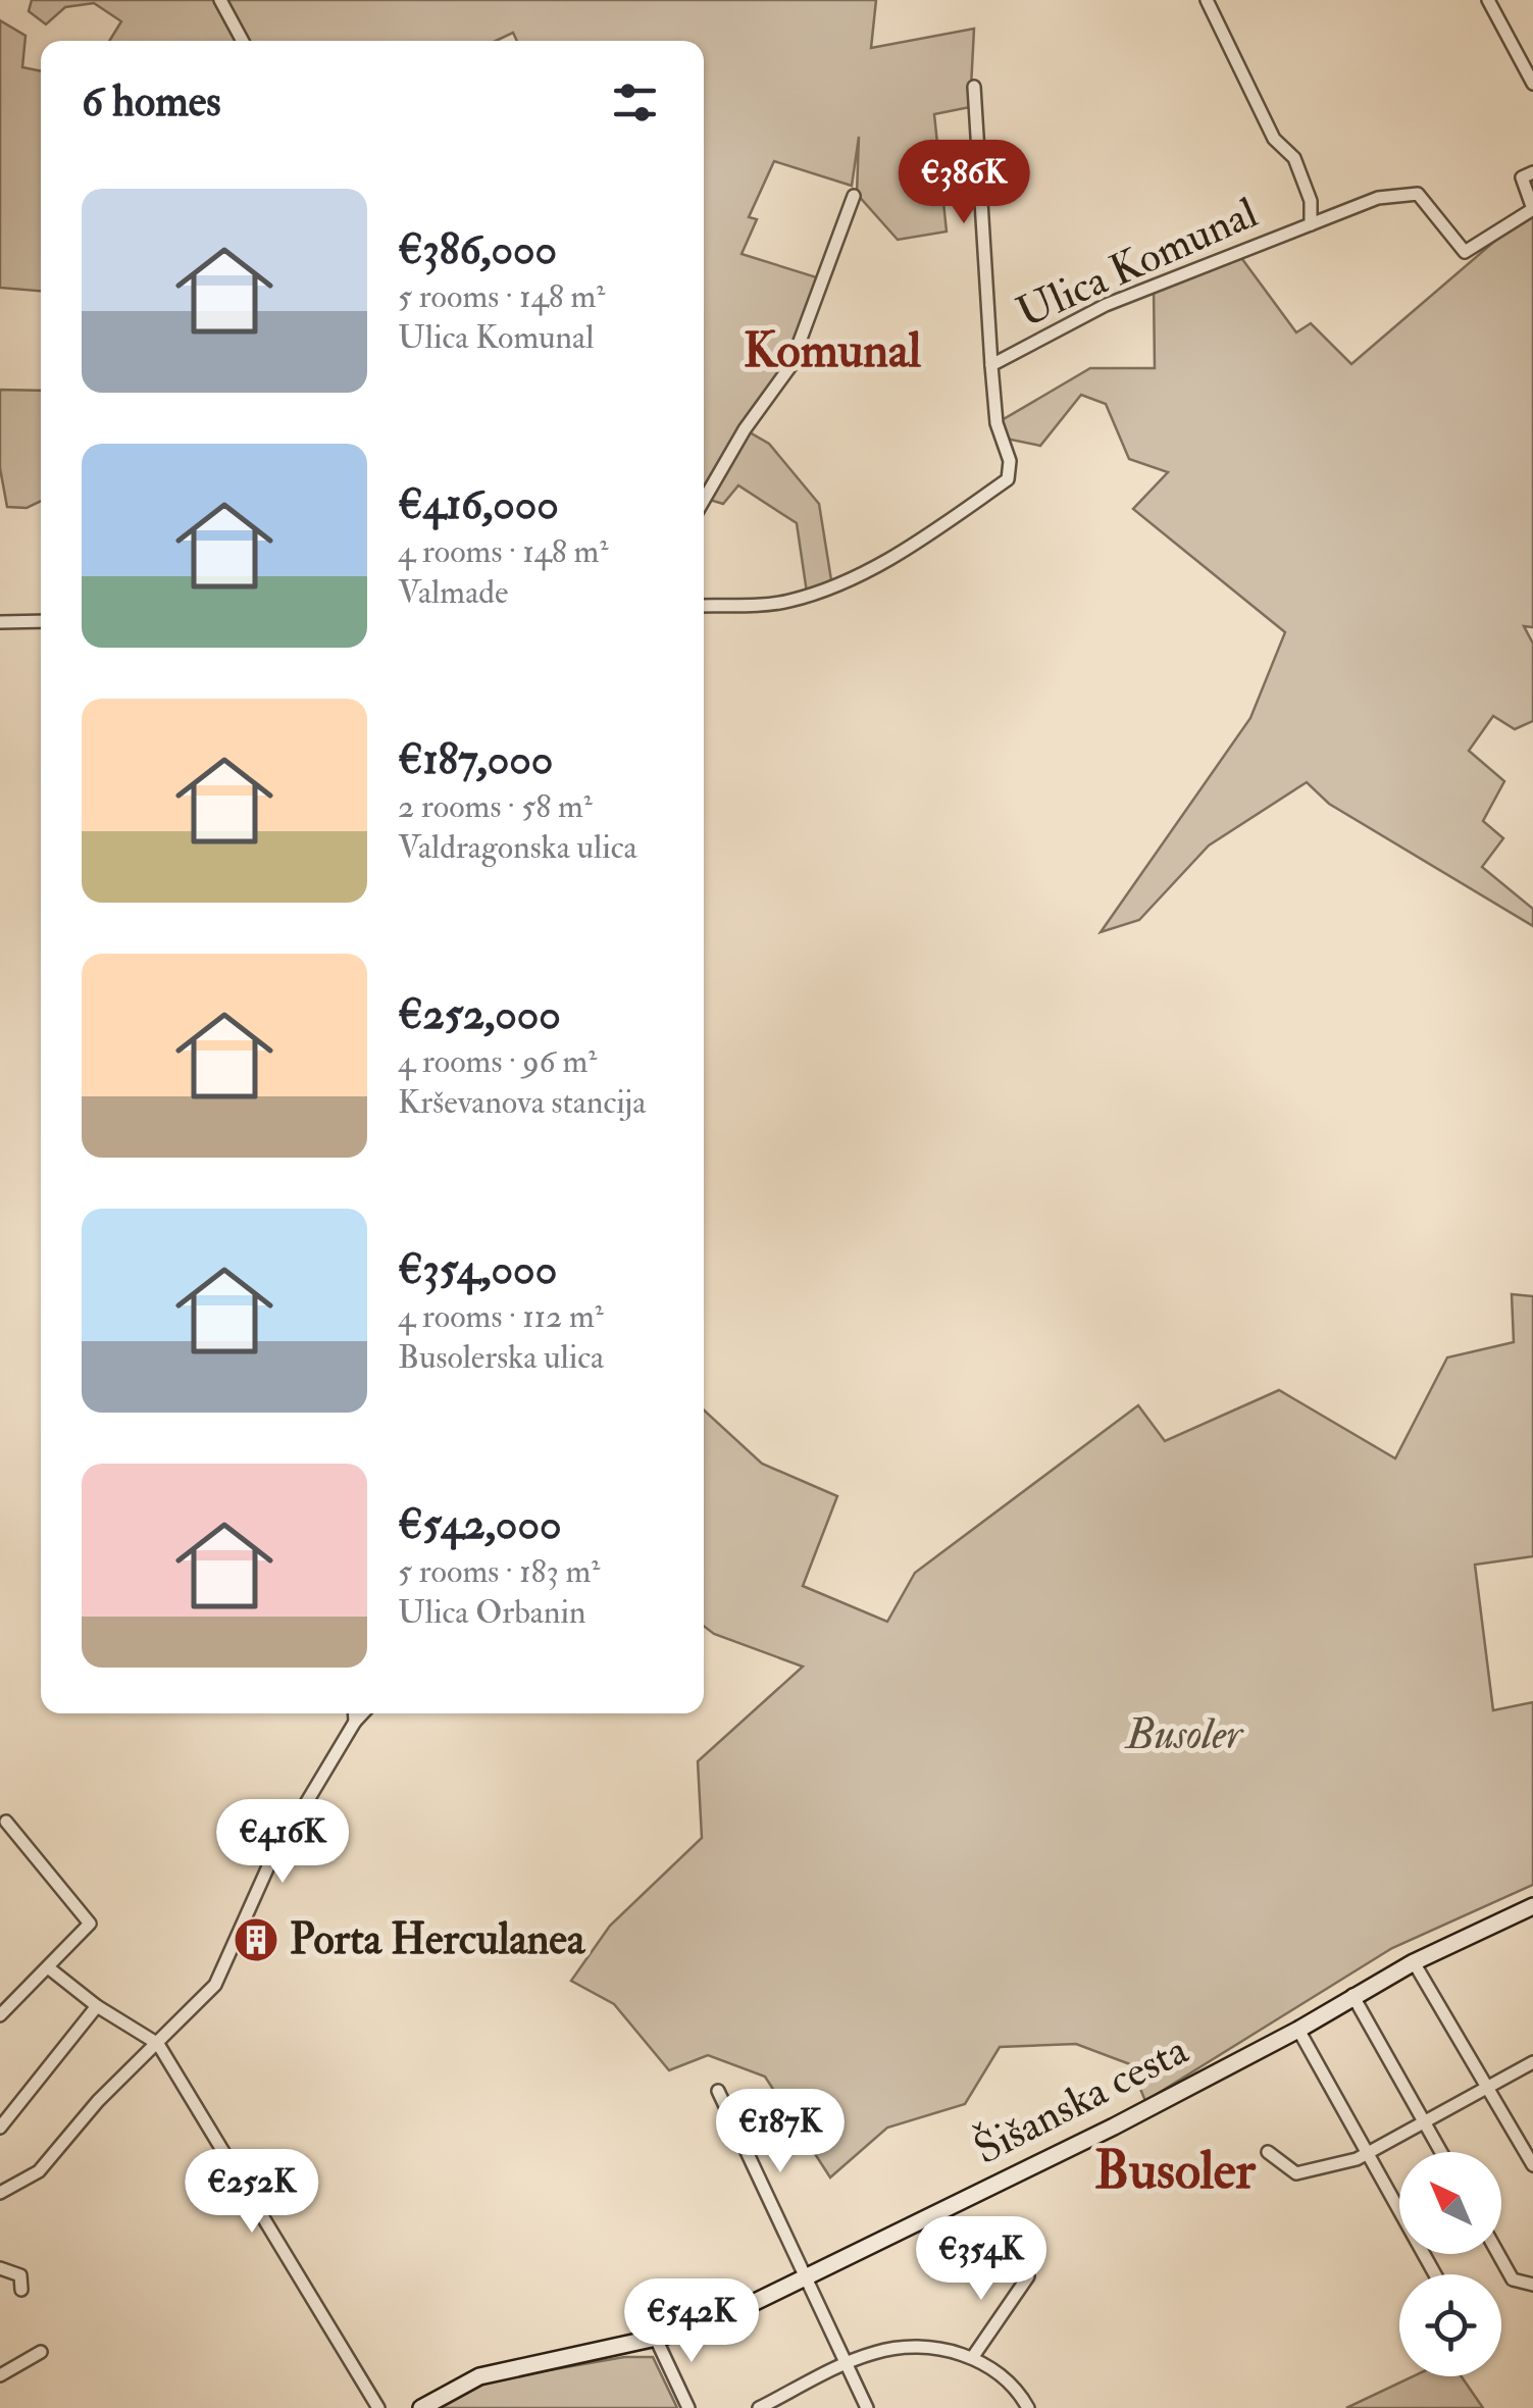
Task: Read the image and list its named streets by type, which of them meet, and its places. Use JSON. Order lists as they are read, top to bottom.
{
  "streets": {
    "main road": ["Šišanska cesta"],
    "street": ["Ulica Komunal"]
  },
  "districts": ["Komunal", "Busoler"],
  "parks": ["Busoler"],
  "places": {
    "building": ["Porta Herculanea"]
  },
  "north": "top left",
  "page": {
    "heading": "6 homes",
    "price": [
      "€386K",
      "€416K",
      "€187K",
      "€252K",
      "€354K",
      "€542K"
    ],
    "list": [
      {
        "name": "€386,000",
        "note": "5 rooms · 148 m² · Ulica Komunal"
      },
      {
        "name": "€416,000",
        "note": "4 rooms · 148 m² · Valmade"
      },
      {
        "name": "€187,000",
        "note": "2 rooms · 58 m² · Valdragonska ulica"
      },
      {
        "name": "€252,000",
        "note": "4 rooms · 96 m² · Krševanova stancija"
      },
      {
        "name": "€354,000",
        "note": "4 rooms · 112 m² · Busolerska ulica"
      },
      {
        "name": "€542,000",
        "note": "5 rooms · 183 m² · Ulica Orbanin"
      }
    ]
  }
}
